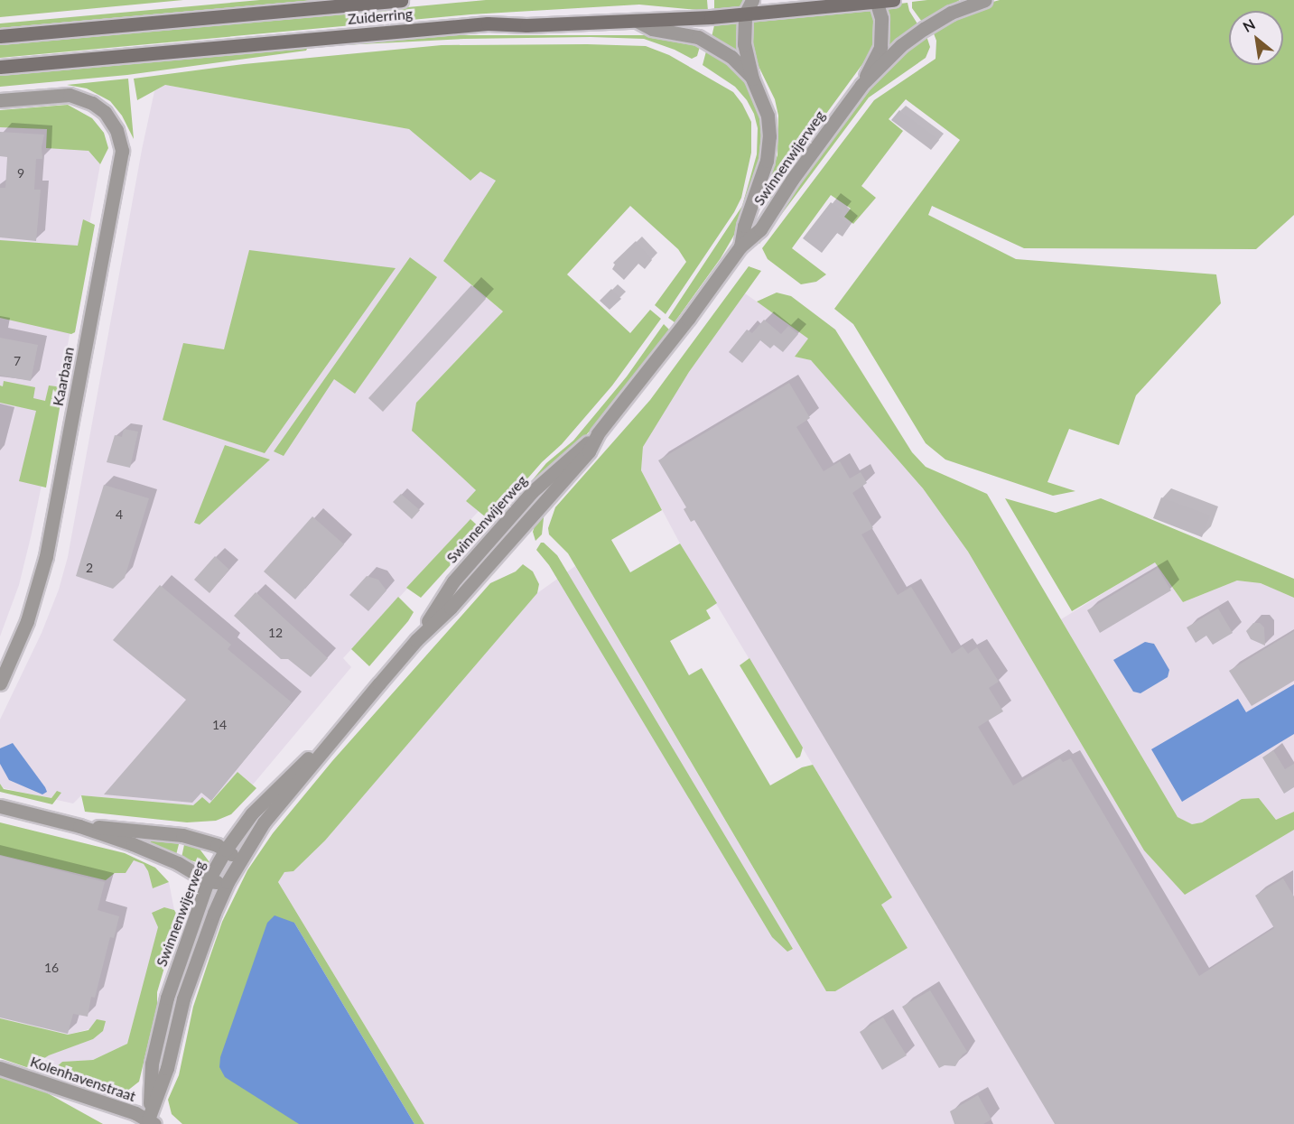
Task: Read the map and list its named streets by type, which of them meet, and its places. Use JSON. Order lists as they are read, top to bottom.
{
  "streets": {
    "main road": ["Zuiderring"],
    "street": ["Swinnenwijerweg", "Kaarbaan", "Kolenhavenstraat"]
  },
  "crossings": [
    ["Zuiderring", "Swinnenwijerweg"],
    ["Swinnenwijerweg", "Kolenhavenstraat"]
  ],
  "house_numbers": [
    "9",
    "7",
    "4",
    "2",
    "12",
    "14",
    "16"
  ],
  "north": "top left"
}
